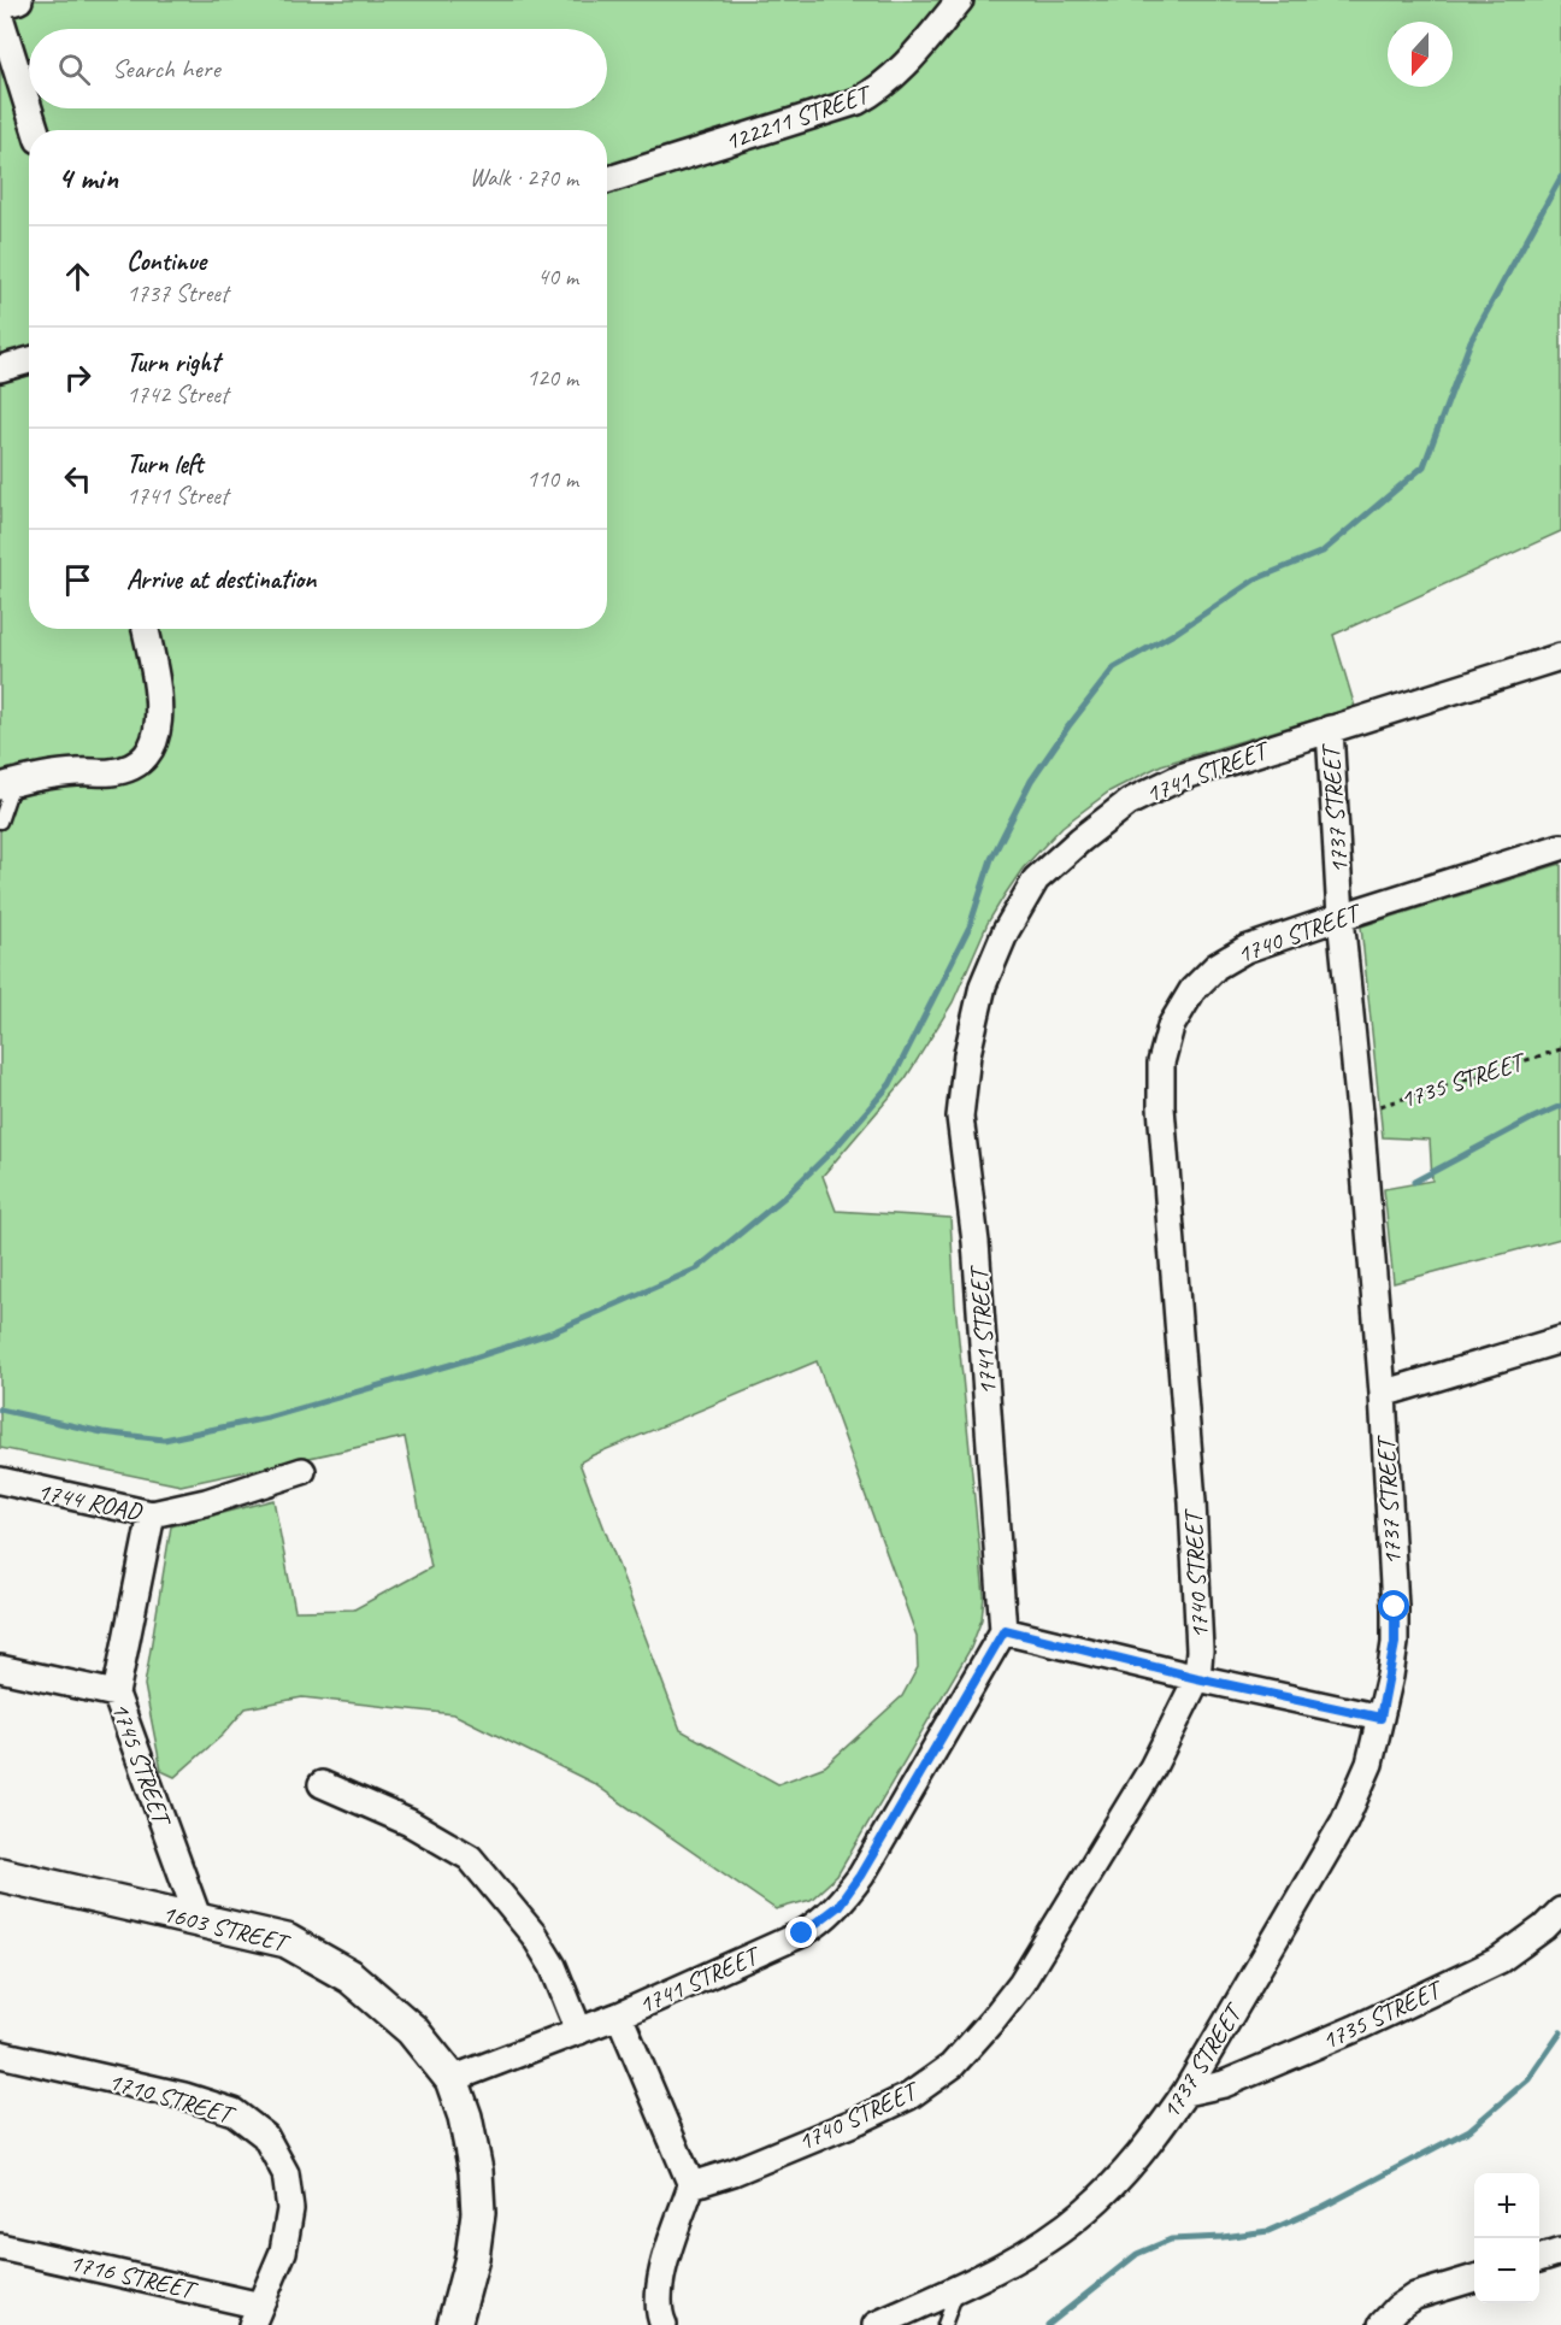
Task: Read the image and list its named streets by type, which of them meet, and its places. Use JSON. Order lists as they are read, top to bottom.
{
  "streets": {
    "street": [
      "122211 STREET",
      "1741 STREET",
      "1737 STREET",
      "1740 STREET",
      "1735 STREET",
      "1744 ROAD",
      "1745 STREET",
      "1603 STREET",
      "1710 STREET",
      "1716 STREET"
    ]
  },
  "crossings": [
    ["1741 STREET", "1737 STREET"],
    ["1741 STREET", "1603 STREET"],
    ["1737 STREET", "1740 STREET"],
    ["1737 STREET", "1735 STREET"],
    ["1744 ROAD", "1745 STREET"],
    ["1745 STREET", "1603 STREET"],
    ["1710 STREET", "1716 STREET"]
  ],
  "north": "bottom",
  "page": {
    "search": "Search here",
    "heading": ["4 min", "Walk · 270 m"],
    "list": [
      ["Continue", "1737 Street", "40 m"],
      ["Turn right", "1742 Street", "120 m"],
      ["Turn left", "1741 Street", "110 m"],
      "Arrive at destination"
    ],
    "map_buttons": ["+", "−"]
  }
}
